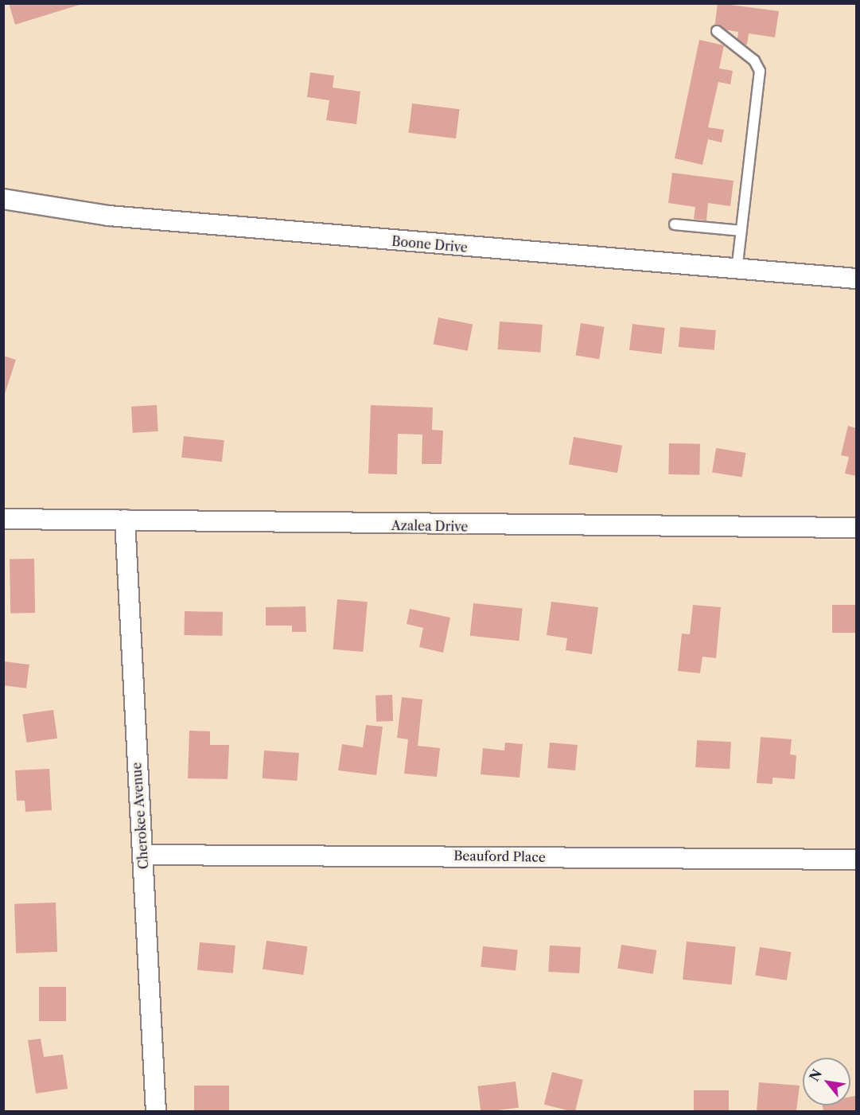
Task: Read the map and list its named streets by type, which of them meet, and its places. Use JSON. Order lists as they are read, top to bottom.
{
  "streets": {
    "street": [
      "Boone Drive",
      "Azalea Drive",
      "Cherokee Avenue",
      "Beauford Place"
    ]
  },
  "crossings": [
    ["Azalea Drive", "Cherokee Avenue"],
    ["Cherokee Avenue", "Beauford Place"]
  ],
  "north": "top left"
}
